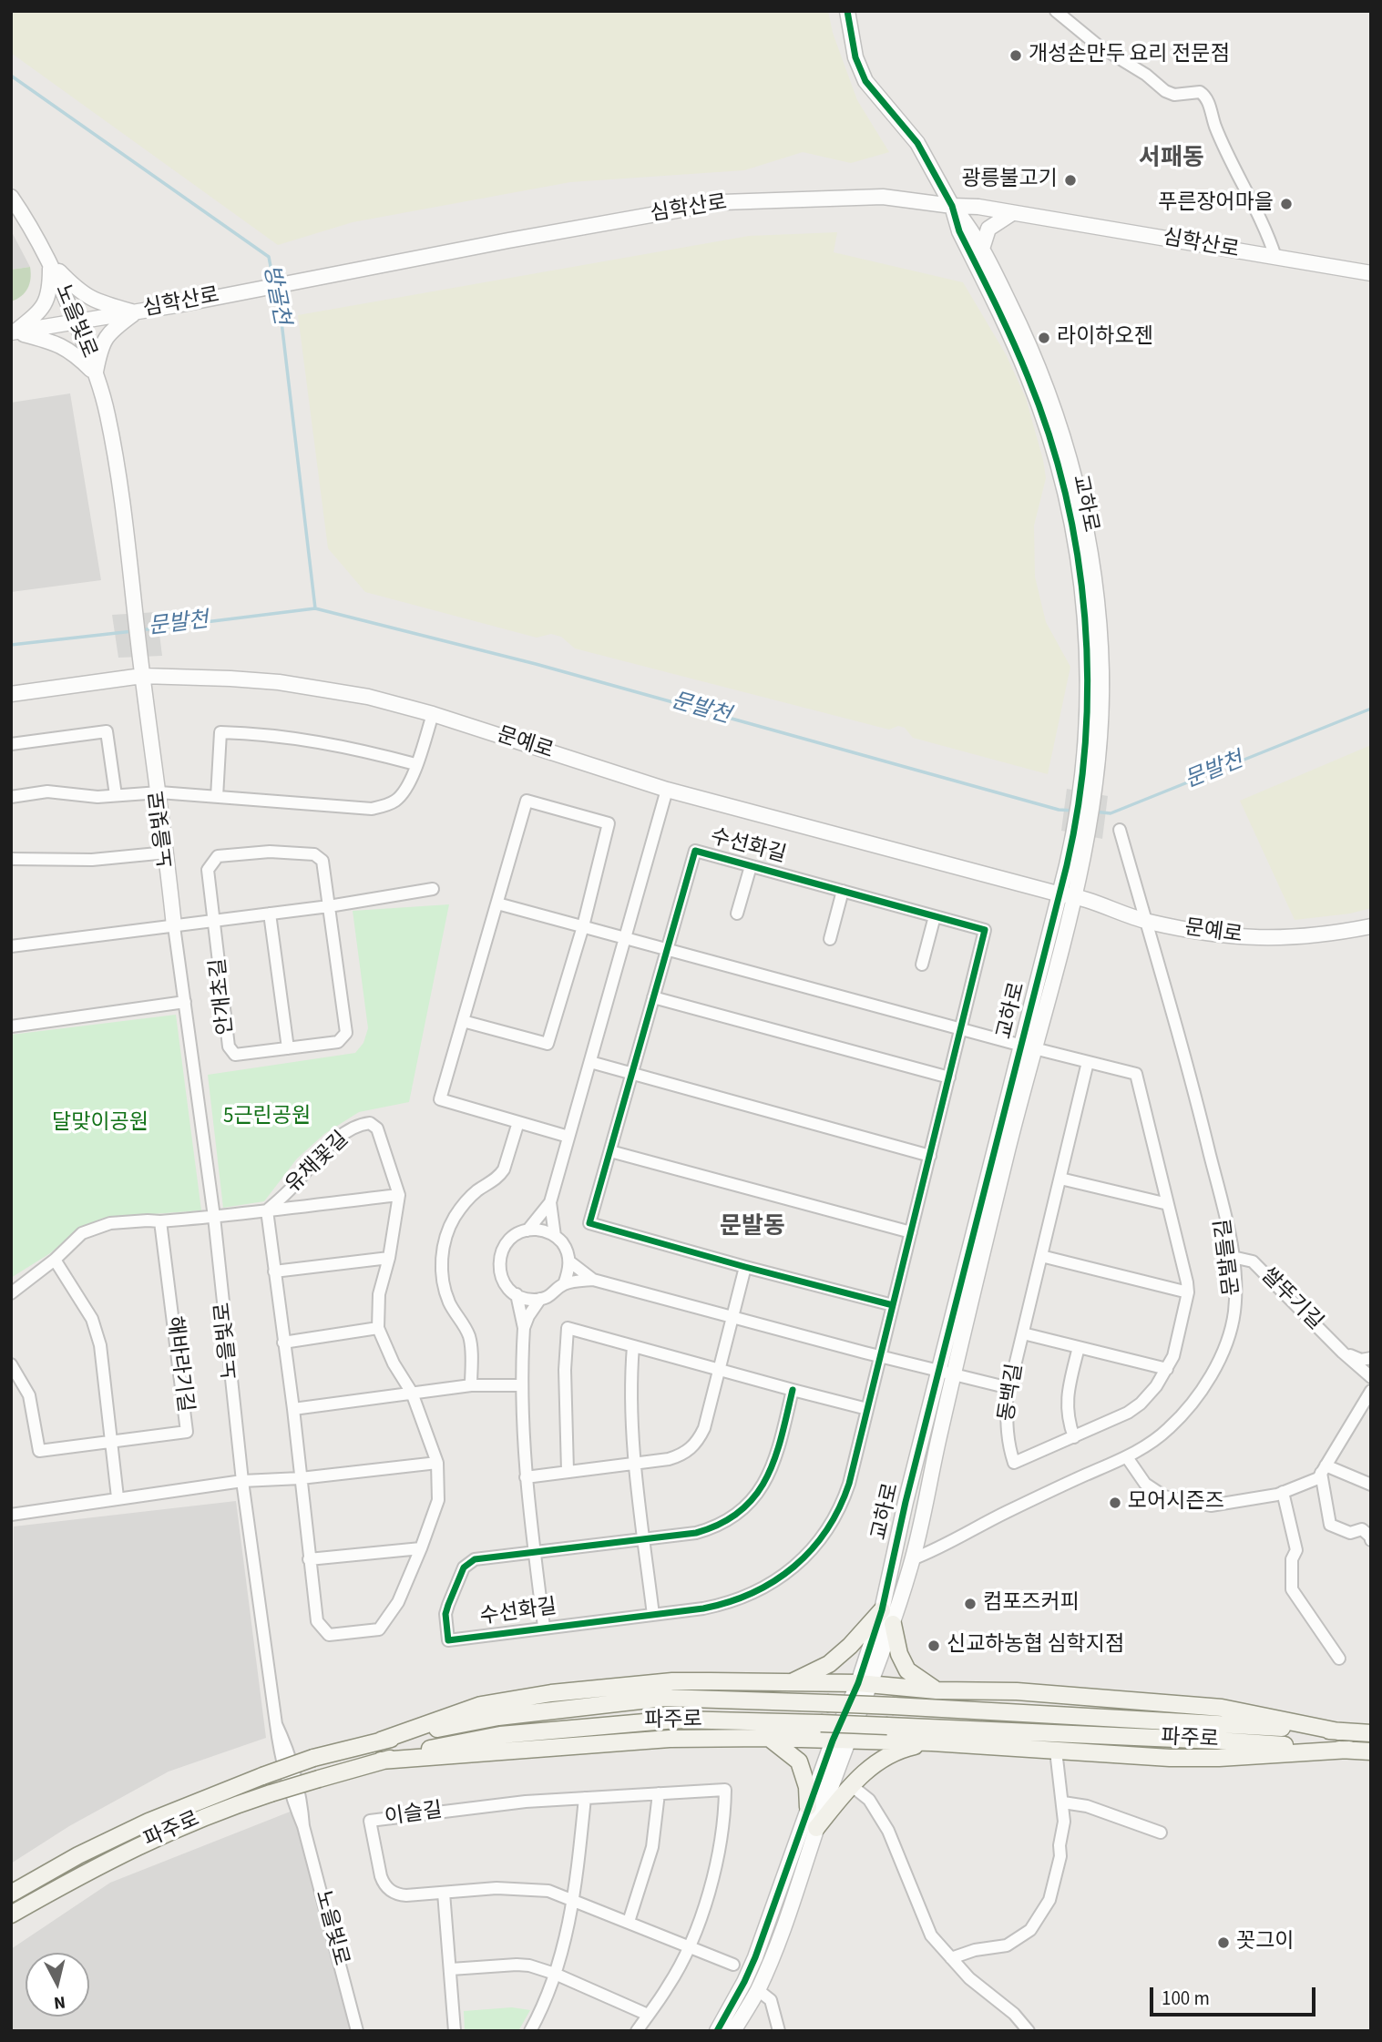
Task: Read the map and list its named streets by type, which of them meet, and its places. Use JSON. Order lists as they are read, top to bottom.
{
  "streets": {
    "main road": ["파주로"],
    "street": [
      "심학산로",
      "노을빛로",
      "교하로",
      "문예로",
      "수선화길",
      "안개초길",
      "유채꽃길",
      "문발들길",
      "쌀뚜기길",
      "해바라기길",
      "동백길",
      "이슬길"
    ]
  },
  "crossings": [
    ["심학산로", "노을빛로"],
    ["심학산로", "교하로"],
    ["노을빛로", "문예로"],
    ["노을빛로", "유채꽃길"],
    ["교하로", "문예로"],
    ["교하로", "문발들길"],
    ["교하로", "동백길"],
    ["문예로", "문발들길"],
    ["문발들길", "쌀뚜기길"]
  ],
  "districts": ["서패동", "문발동"],
  "water": ["방골천", "문발천"],
  "parks": ["5근린공원", "달맞이공원"],
  "places": [
    "개성손만두 요리 전문점",
    "광릉불고기",
    "푸른장어마을",
    "라이하오젠",
    "모어시즌즈",
    "컴포즈커피",
    "신교하농협 심학지점",
    "꼿그이"
  ],
  "scale_bar": "100 m",
  "north": "bottom"
}
